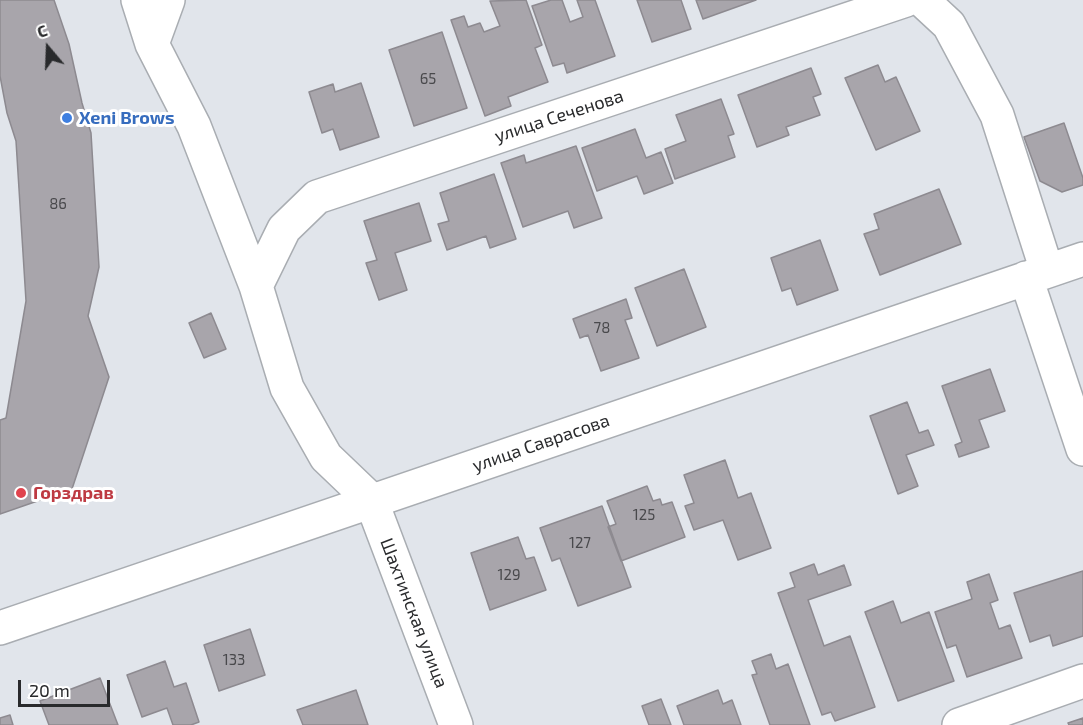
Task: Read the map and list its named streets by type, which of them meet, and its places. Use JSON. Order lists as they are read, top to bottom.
{
  "streets": {
    "street": ["улица Сеченова", "улица Саврасова", "Шахтинская улица"]
  },
  "crossings": [
    ["улица Саврасова", "Шахтинская улица"]
  ],
  "places": ["Xeni Brows", "Горздрав"],
  "house_numbers": [
    "65",
    "86",
    "78",
    "125",
    "127",
    "129",
    "133"
  ],
  "scale_bar": "20 m",
  "north": "top"
}
